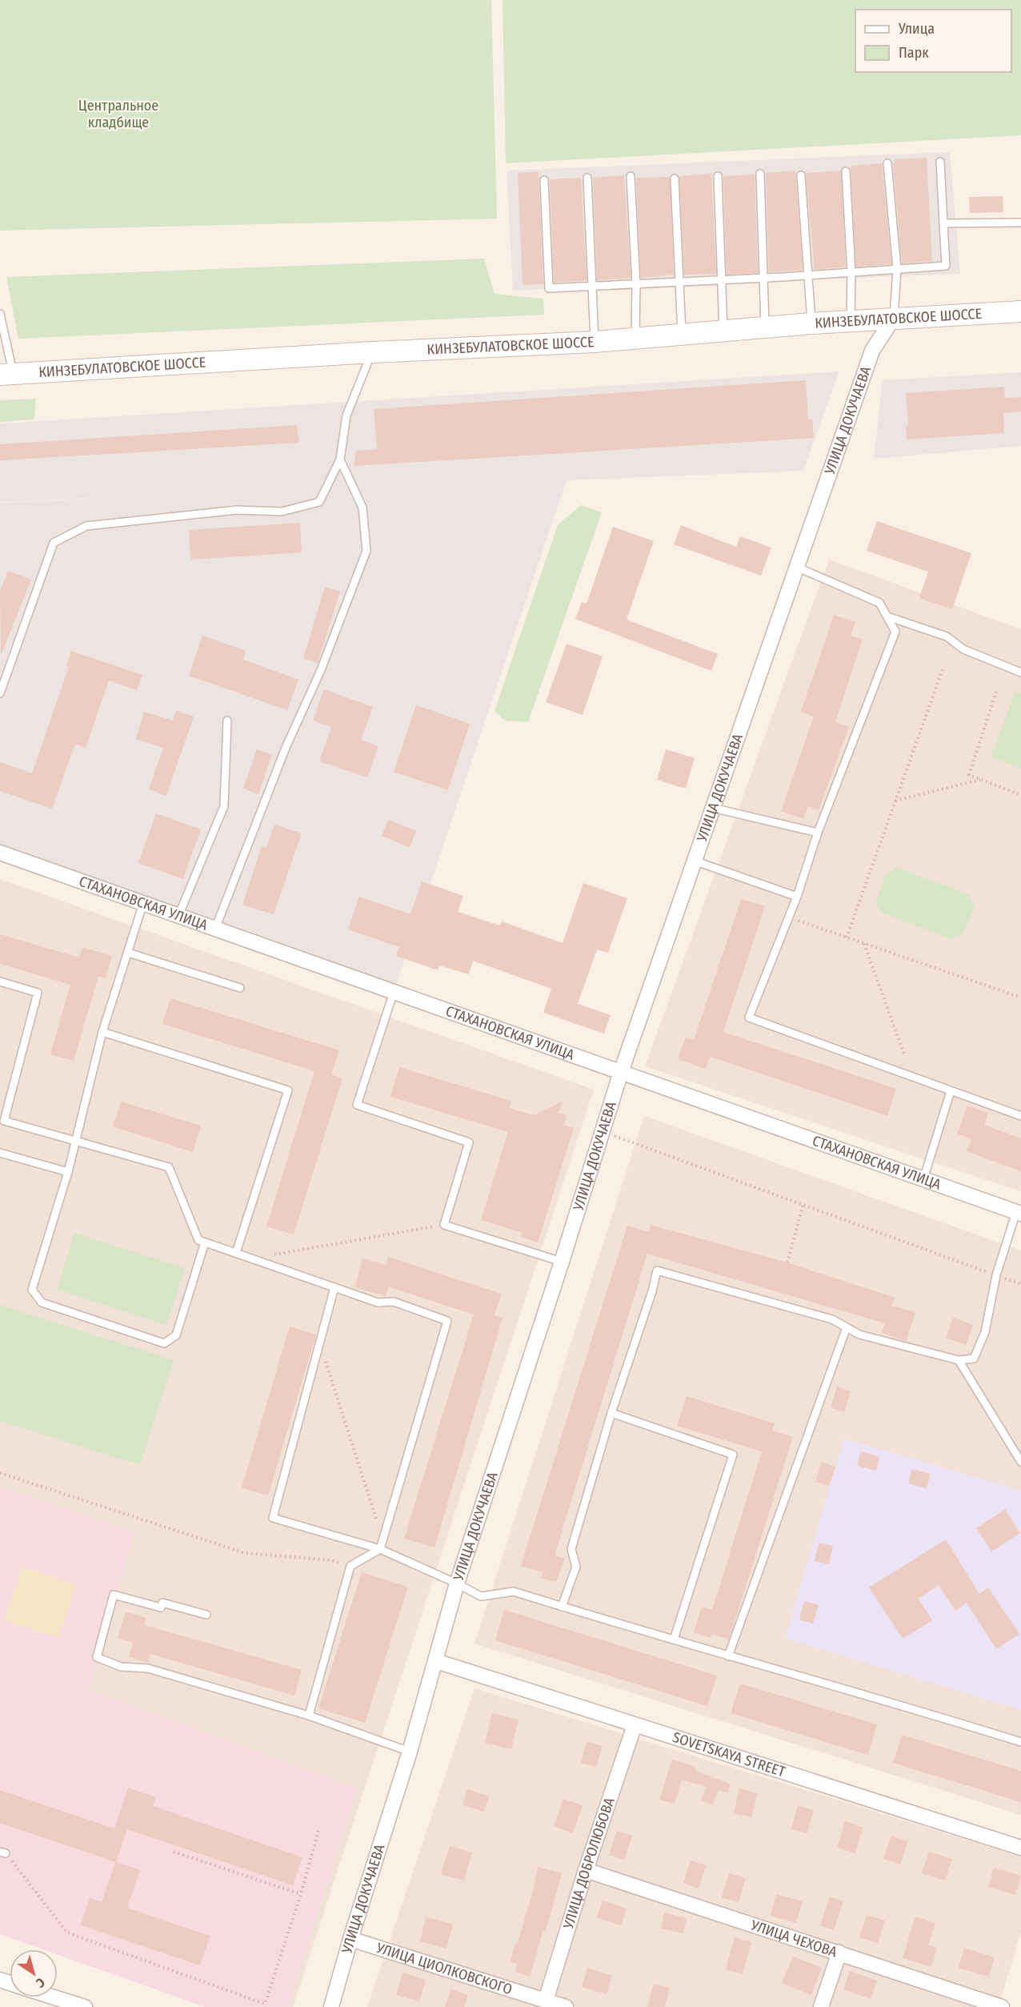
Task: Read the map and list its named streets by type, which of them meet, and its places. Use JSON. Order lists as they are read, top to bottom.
{
  "streets": {
    "main road": ["КИНЗЕБУЛАТОВСКОЕ ШОССЕ"],
    "street": [
      "УЛИЦА ДОКУЧАЕВА",
      "СТАХАНОВСКАЯ УЛИЦА",
      "SOVETSKAYA STREET",
      "УЛИЦА ДОБРОЛЮБОВА",
      "УЛИЦА ЧЕХОВА",
      "УЛИЦА ЦИОЛКОВСКОГО"
    ]
  },
  "crossings": [
    ["КИНЗЕБУЛАТОВСКОЕ ШОССЕ", "УЛИЦА ДОКУЧАЕВА"],
    ["УЛИЦА ДОКУЧАЕВА", "СТАХАНОВСКАЯ УЛИЦА"],
    ["УЛИЦА ДОКУЧАЕВА", "SOVETSKAYA STREET"],
    ["УЛИЦА ДОКУЧАЕВА", "УЛИЦА ЦИОЛКОВСКОГО"],
    ["SOVETSKAYA STREET", "УЛИЦА ДОБРОЛЮБОВА"],
    ["УЛИЦА ДОБРОЛЮБОВА", "УЛИЦА ЧЕХОВА"],
    ["УЛИЦА ДОБРОЛЮБОВА", "УЛИЦА ЦИОЛКОВСКОГО"]
  ],
  "parks": ["Центральное кладбище"],
  "legend": ["Улица", "Парк"],
  "north": "bottom right"
}
